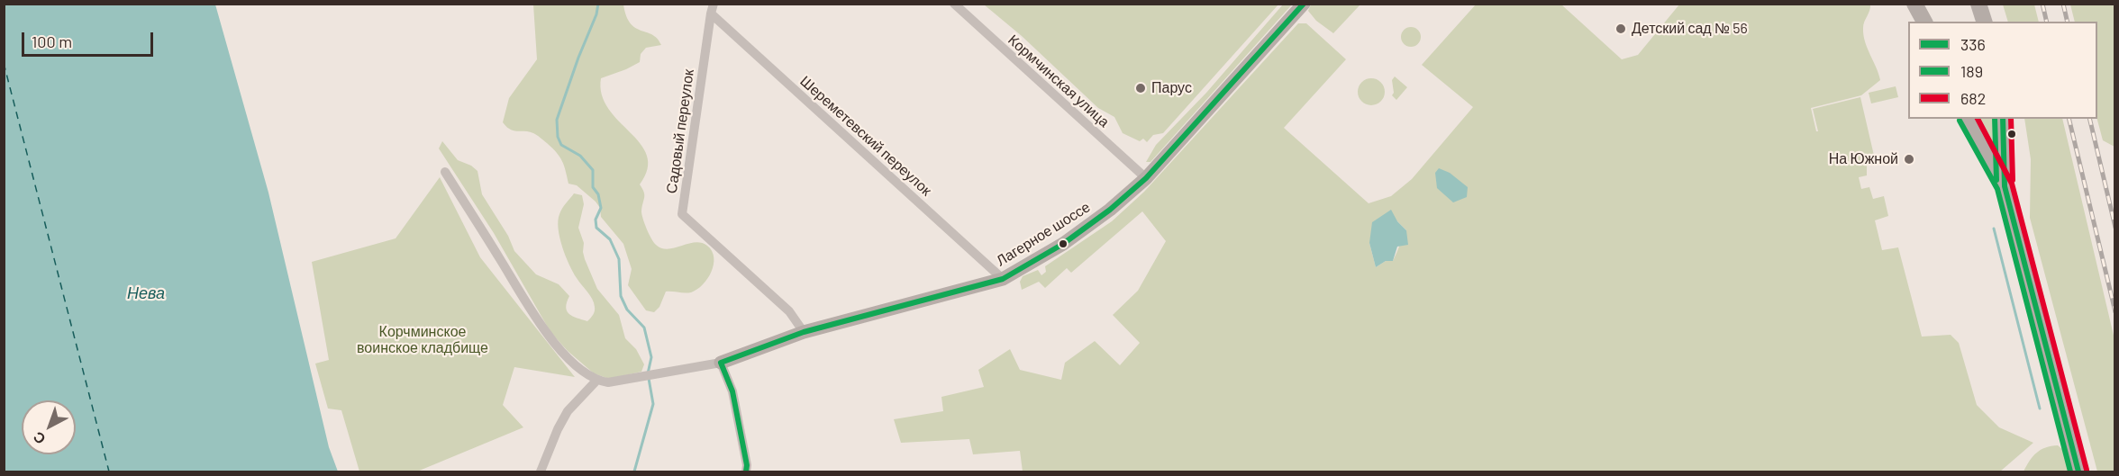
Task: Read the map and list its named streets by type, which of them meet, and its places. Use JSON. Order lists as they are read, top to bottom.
{
  "streets": {
    "street": [
      "Кормчинская улица",
      "Садовый переулок",
      "Шереметевский переулок",
      "Лагерное шоссе"
    ]
  },
  "crossings": [
    ["Кормчинская улица", "Лагерное шоссе"],
    ["Садовый переулок", "Шереметевский переулок"],
    ["Садовый переулок", "Лагерное шоссе"],
    ["Шереметевский переулок", "Лагерное шоссе"]
  ],
  "water": ["Нева"],
  "parks": ["Корчминское воинское кладбище"],
  "places": ["Детский сад № 56", "Парус", "На Южной"],
  "lines": ["transit line 336", "transit line 189", "transit line 682"],
  "legend": ["336", "189", "682"],
  "scale_bar": "100 m",
  "north": "bottom left"
}
